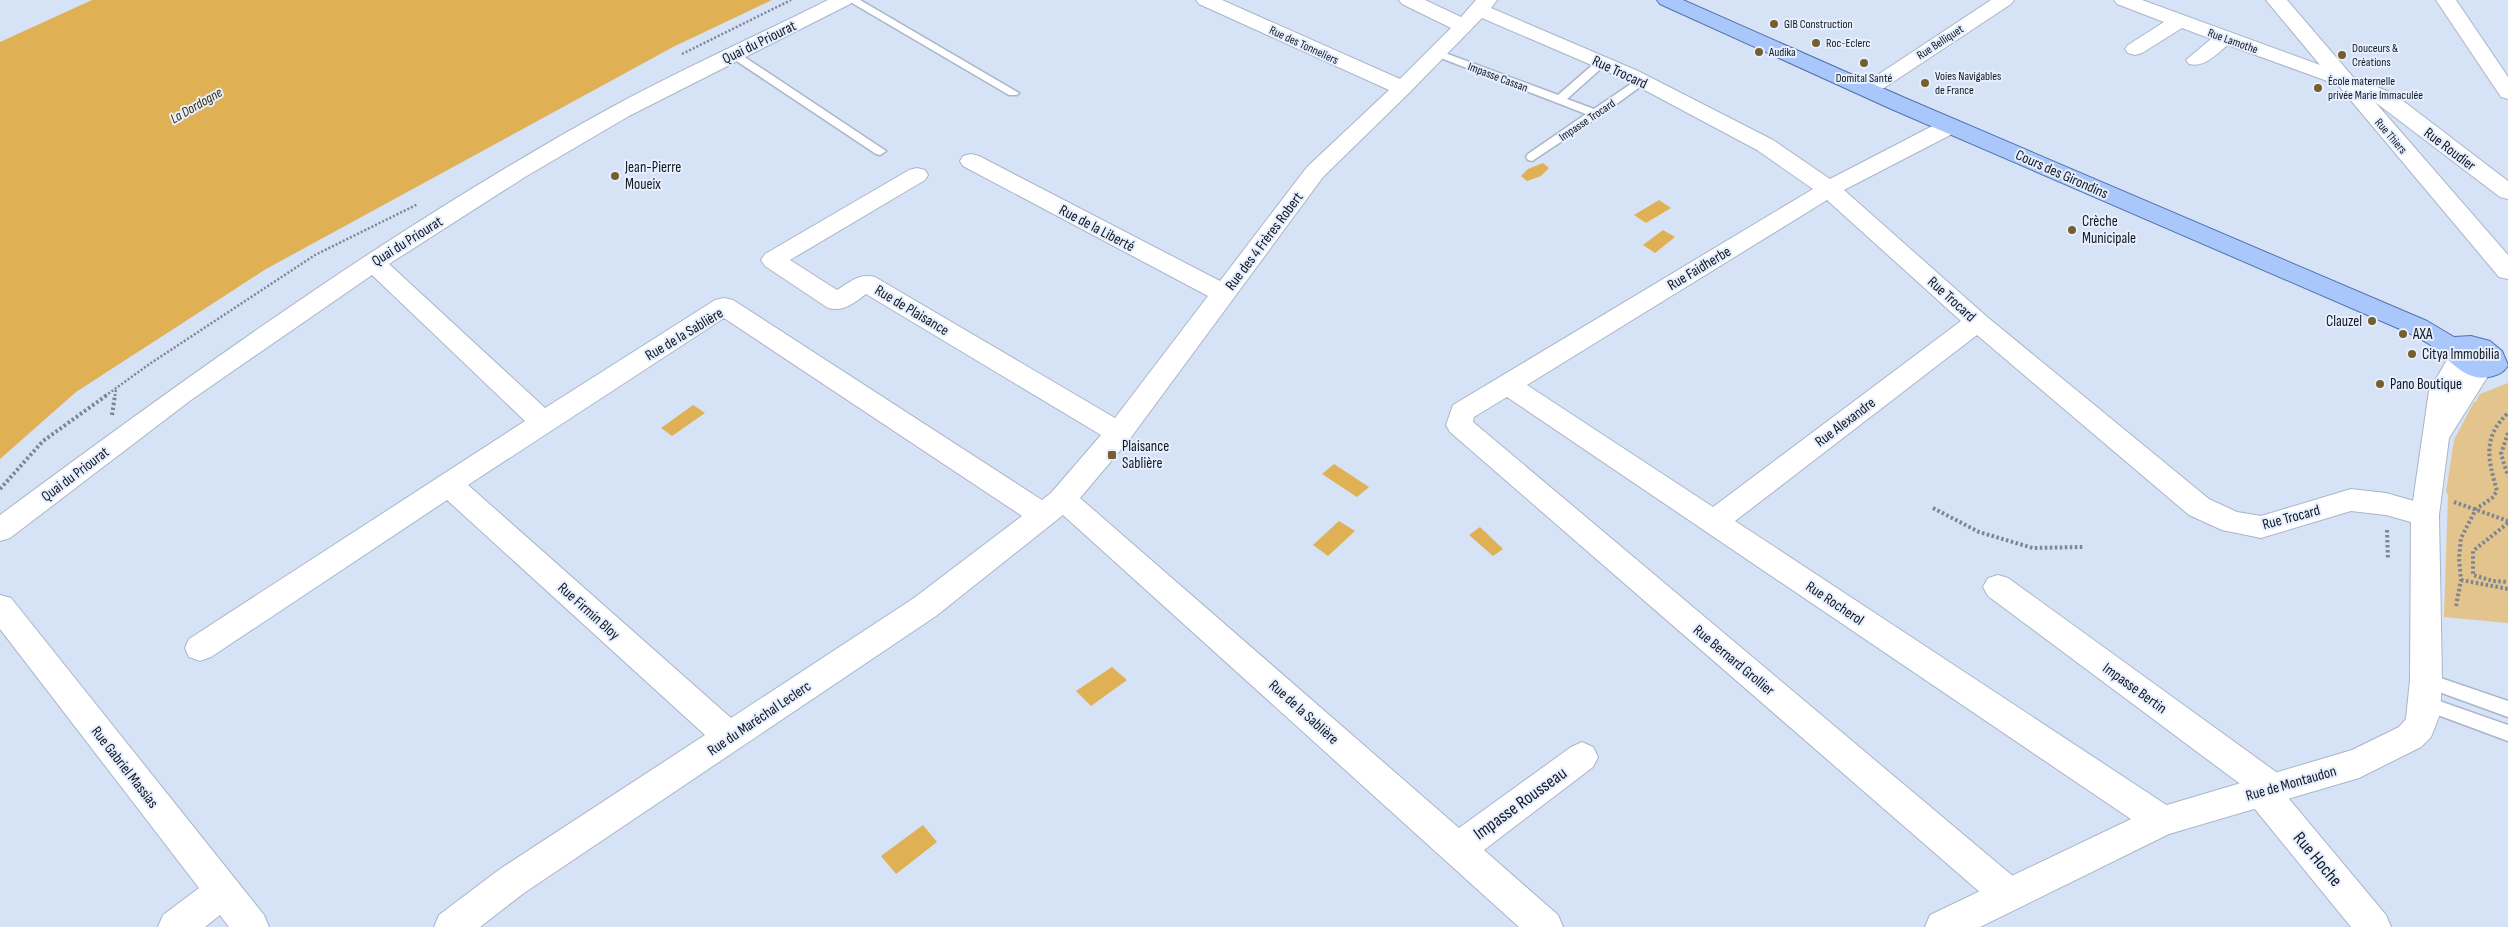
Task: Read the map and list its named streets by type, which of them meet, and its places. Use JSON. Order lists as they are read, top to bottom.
{
  "streets": {
    "main road": ["Cours des Girondins"],
    "street": [
      "Rue Lamothe",
      "Quai du Priourat",
      "Rue Belliquet",
      "Rue des Tonneliers",
      "Rue Trocard",
      "Rue Thiers",
      "Rue Roudier",
      "Rue de la Liberté",
      "Rue des 4 Frères Robert",
      "Rue Faidherbe",
      "Rue de Plaisance",
      "Rue de la Sablière",
      "Rue Alexandre",
      "Rue Rocherol",
      "Rue Firmin Bloy",
      "Rue Bernard Grollier",
      "Impasse Bertin",
      "Rue du Maréchal Leclerc",
      "Rue Gabriel Massias",
      "Rue de Montaudon",
      "Impasse Rousseau",
      "Rue Hoche"
    ],
    "lane": ["Impasse Cassan", "Impasse Trocard"]
  },
  "crossings": [
    ["Rue Lamothe", "Rue Thiers"],
    ["Rue Lamothe", "Rue Roudier"],
    ["Rue Belliquet", "Cours des Girondins"],
    ["Rue des Tonneliers", "Rue des 4 Frères Robert"],
    ["Rue Trocard", "Impasse Trocard"],
    ["Rue Trocard", "Rue des 4 Frères Robert"],
    ["Rue Trocard", "Rue Faidherbe"],
    ["Rue Trocard", "Rue Alexandre"],
    ["Rue Trocard", "Rue de Montaudon"],
    ["Impasse Cassan", "Impasse Trocard"],
    ["Impasse Cassan", "Rue des 4 Frères Robert"],
    ["Rue Thiers", "Rue Roudier"],
    ["Cours des Girondins", "Rue Faidherbe"],
    ["Cours des Girondins", "Rue de Montaudon"],
    ["Rue de la Liberté", "Rue des 4 Frères Robert"],
    ["Rue des 4 Frères Robert", "Rue de Plaisance"],
    ["Rue des 4 Frères Robert", "Rue de la Sablière"],
    ["Rue des 4 Frères Robert", "Rue du Maréchal Leclerc"],
    ["Rue Faidherbe", "Rue Rocherol"],
    ["Rue Faidherbe", "Rue Bernard Grollier"],
    ["Rue de la Sablière", "Rue du Maréchal Leclerc"],
    ["Rue de la Sablière", "Impasse Rousseau"],
    ["Rue Alexandre", "Rue Rocherol"],
    ["Rue Rocherol", "Rue de Montaudon"],
    ["Rue Firmin Bloy", "Rue du Maréchal Leclerc"],
    ["Rue Bernard Grollier", "Rue de Montaudon"],
    ["Impasse Bertin", "Rue de Montaudon"],
    ["Impasse Bertin", "Rue Hoche"],
    ["Rue de Montaudon", "Rue Hoche"]
  ],
  "water": ["La Dordogne"],
  "places": {
    "other": [
      "GIB Construction",
      "Roc-Eclerc",
      "Audika",
      "Douceurs & Créations",
      "Domital Santé",
      "Voies Navigables de France",
      "École maternelle privée Marie Immaculée",
      "Jean-Pierre Moueix",
      "Crèche Municipale",
      "Clauzel",
      "AXA",
      "Citya Immobilia",
      "Pano Boutique"
    ],
    "transit": ["Plaisance Sablière"]
  }
}
